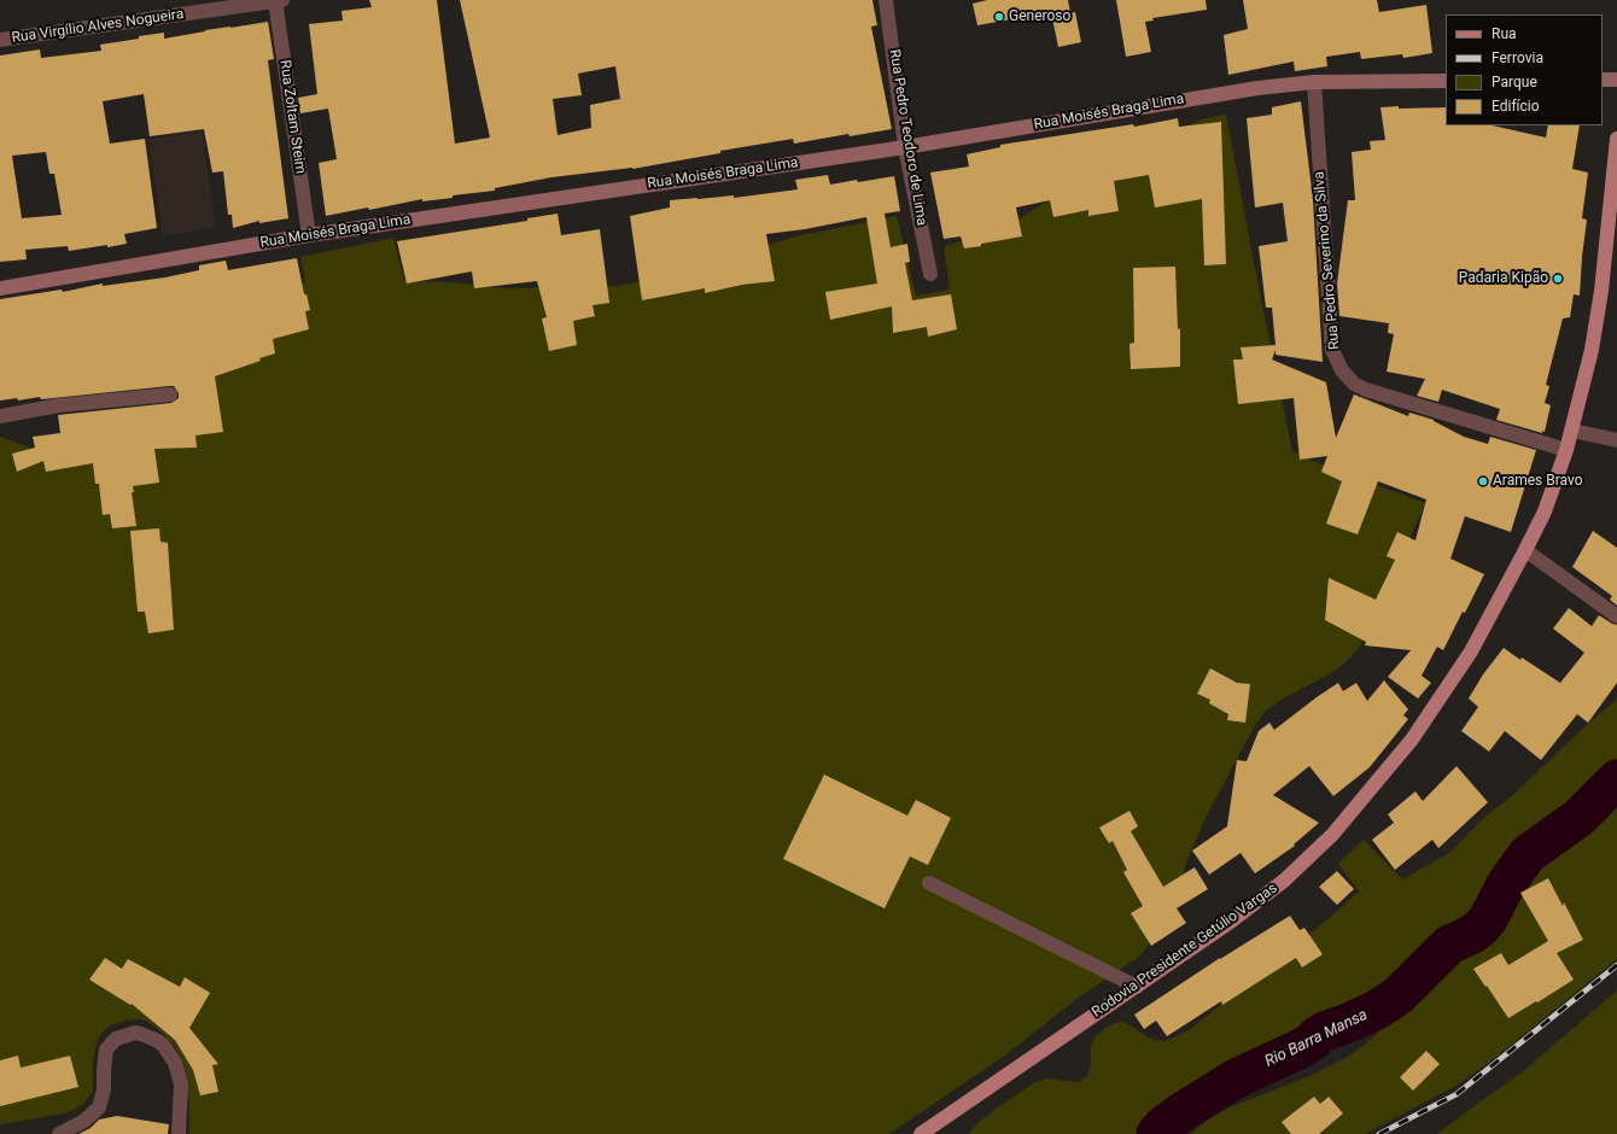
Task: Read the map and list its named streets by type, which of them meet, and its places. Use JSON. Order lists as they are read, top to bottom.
{
  "streets": {
    "main road": ["Rodovia Presidente Getúlio Vargas"],
    "street": [
      "Rua Virgílio Alves Nogueira",
      "Rua Moisés Braga Lima",
      "Rua Zoltam Steim",
      "Rua Pedro Teodoro de Lima",
      "Rua Pedro Severino da Silva"
    ]
  },
  "crossings": [
    ["Rua Virgílio Alves Nogueira", "Rua Zoltam Steim"],
    ["Rua Moisés Braga Lima", "Rua Zoltam Steim"],
    ["Rua Moisés Braga Lima", "Rua Pedro Teodoro de Lima"],
    ["Rua Moisés Braga Lima", "Rua Pedro Severino da Silva"],
    ["Rua Pedro Severino da Silva", "Rodovia Presidente Getúlio Vargas"]
  ],
  "water": ["Rio Barra Mansa"],
  "places": ["Generoso", "Padaria Kipão", "Arames Bravo"],
  "legend": [
    "Rua",
    "Ferrovia",
    "Parque",
    "Edifício"
  ]
}
